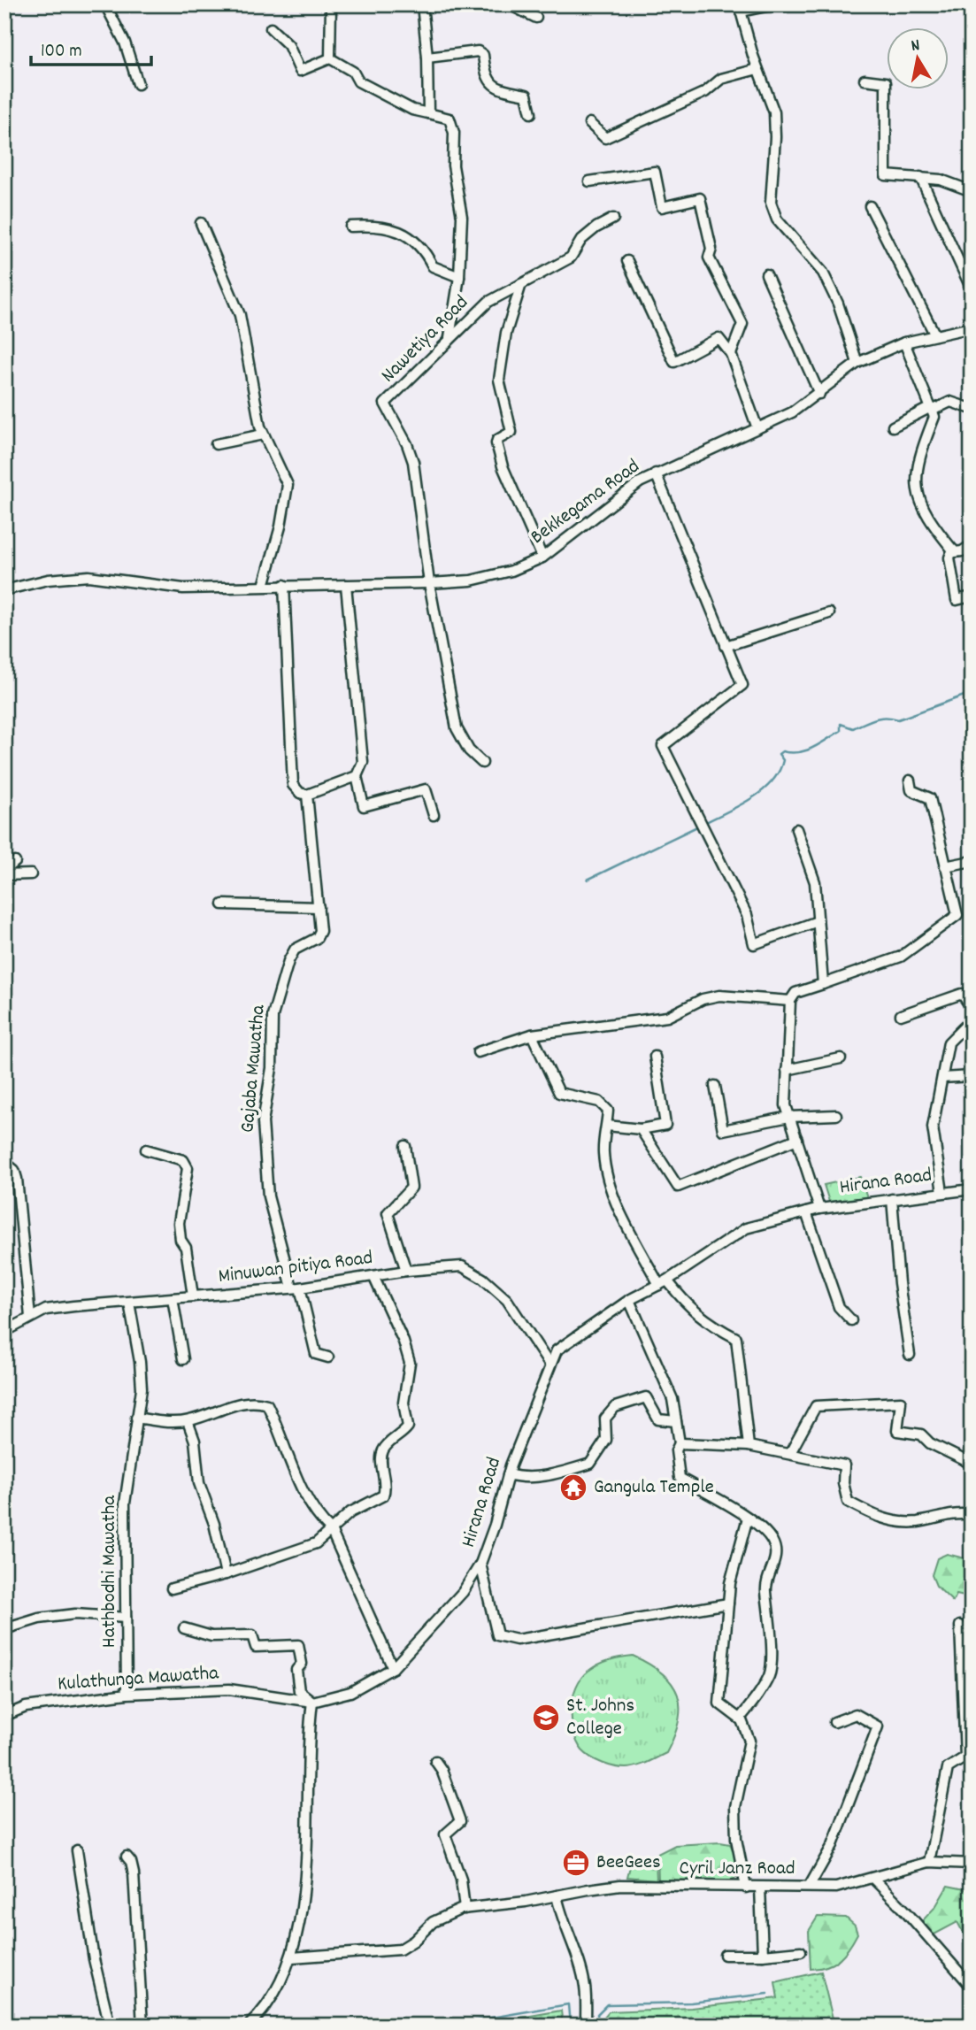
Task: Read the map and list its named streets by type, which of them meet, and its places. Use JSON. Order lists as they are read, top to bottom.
{
  "streets": {
    "street": [
      "Nawetiya Road",
      "Bekkegama Road",
      "Gajaba Mawatha",
      "Hirana Road",
      "Minuwan pitiya Road",
      "Hathbodhi Mawatha",
      "Kulathunga Mawatha",
      "Cyril Janz Road"
    ]
  },
  "crossings": [
    ["Nawetiya Road", "Bekkegama Road"],
    ["Bekkegama Road", "Gajaba Mawatha"],
    ["Gajaba Mawatha", "Minuwan pitiya Road"],
    ["Hirana Road", "Minuwan pitiya Road"],
    ["Hirana Road", "Kulathunga Mawatha"],
    ["Minuwan pitiya Road", "Hathbodhi Mawatha"],
    ["Hathbodhi Mawatha", "Kulathunga Mawatha"]
  ],
  "places": {
    "temple": ["Gangula Temple"],
    "school or university": ["St. Johns College"],
    "office": ["BeeGees"]
  },
  "scale_bar": "100 m",
  "north": "top"
}
